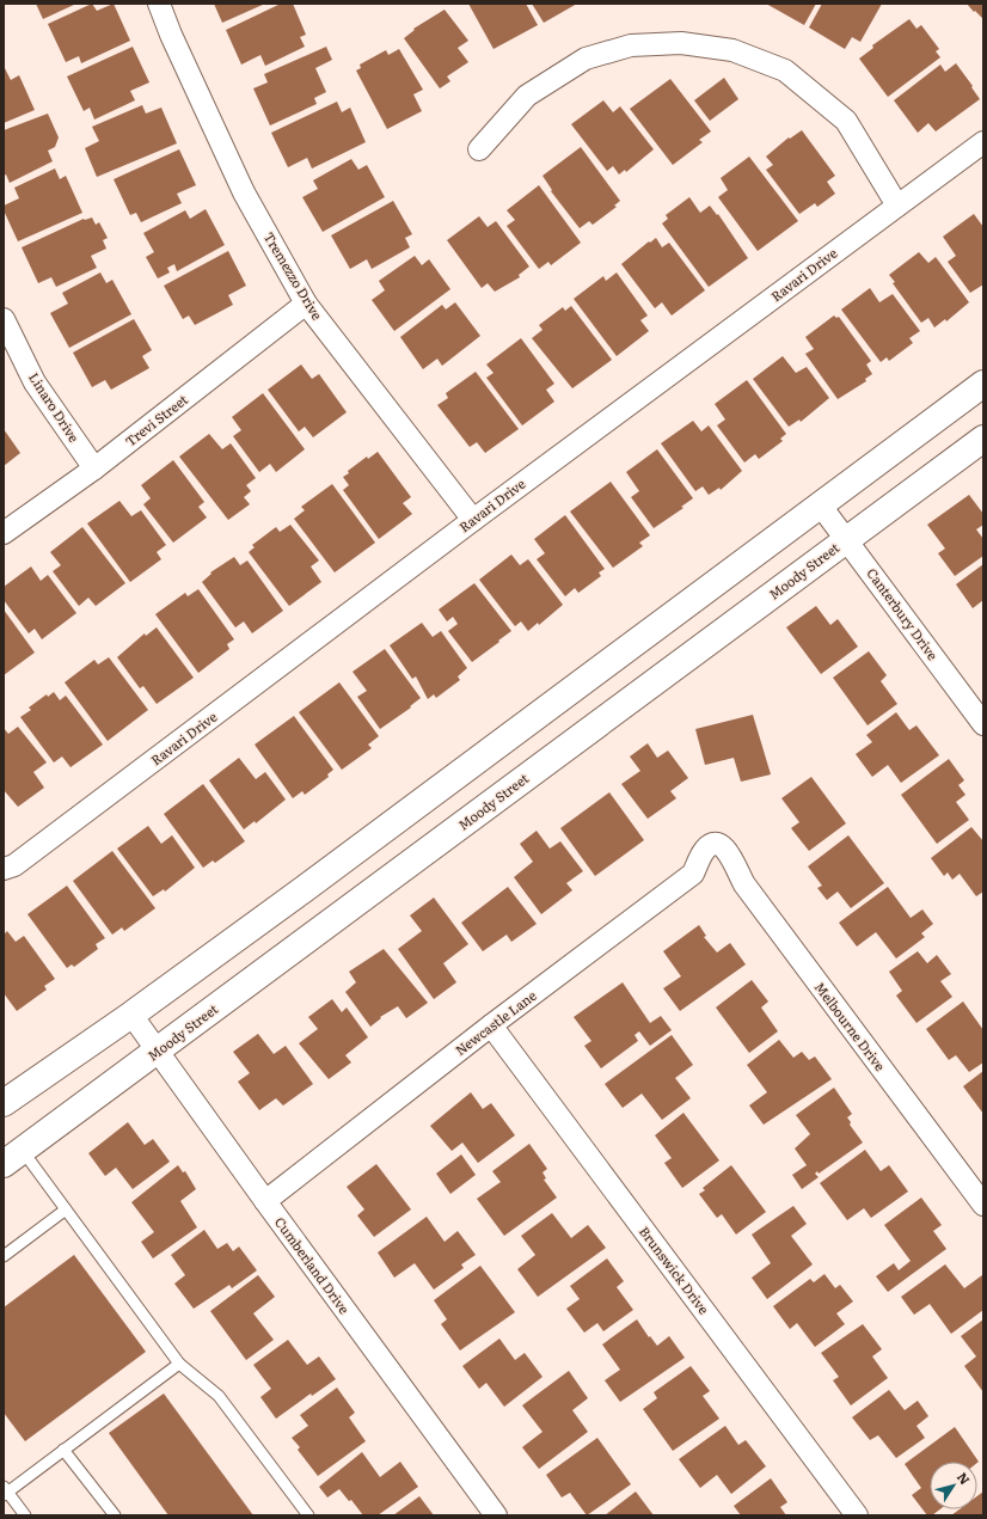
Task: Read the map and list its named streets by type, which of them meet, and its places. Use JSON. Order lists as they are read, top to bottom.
{
  "streets": {
    "main road": ["Moody Street"],
    "street": [
      "Ravari Drive",
      "Tremezzo Drive",
      "Linaro Drive",
      "Trevi Street",
      "Canterbury Drive",
      "Newcastle Lane",
      "Melbourne Drive",
      "Cumberland Drive",
      "Brunswick Drive"
    ]
  },
  "crossings": [
    ["Ravari Drive", "Tremezzo Drive"],
    ["Tremezzo Drive", "Trevi Street"],
    ["Linaro Drive", "Trevi Street"],
    ["Moody Street", "Canterbury Drive"],
    ["Moody Street", "Cumberland Drive"],
    ["Newcastle Lane", "Melbourne Drive"],
    ["Newcastle Lane", "Cumberland Drive"],
    ["Newcastle Lane", "Brunswick Drive"]
  ],
  "north": "top right"
}
